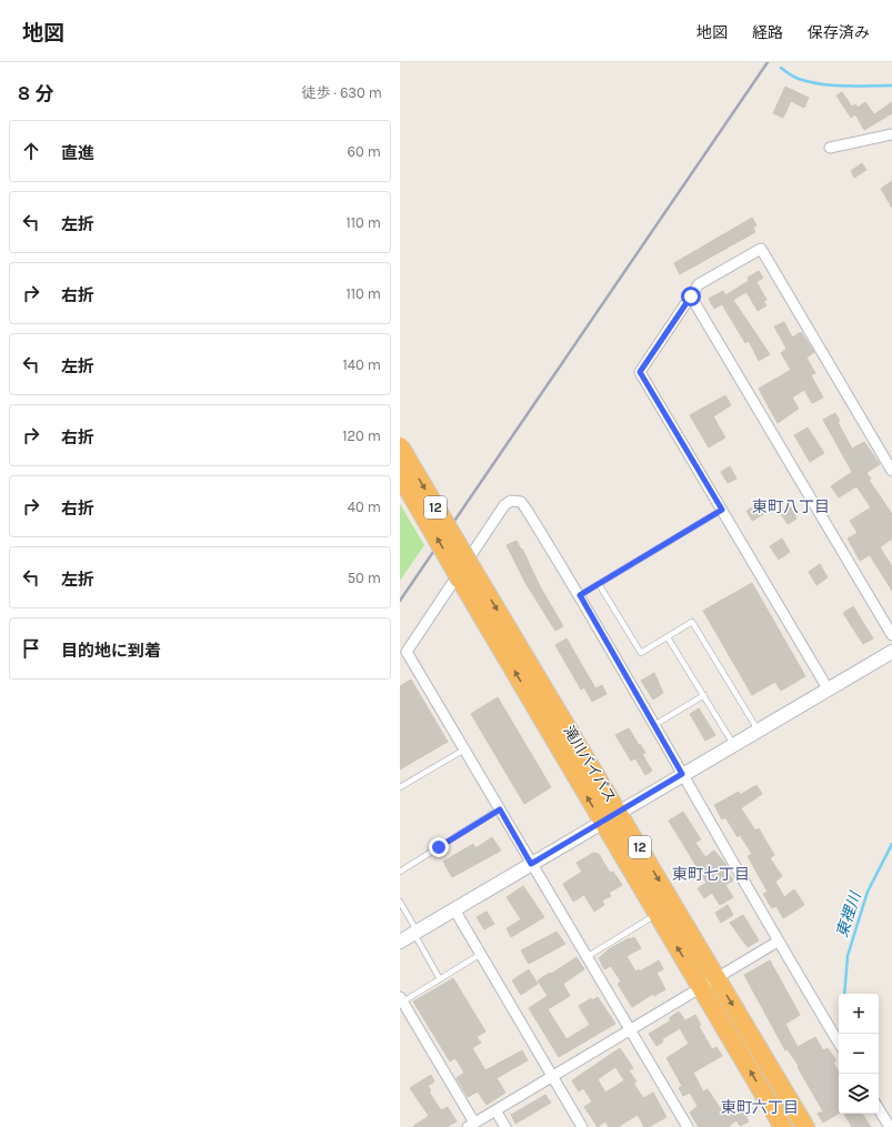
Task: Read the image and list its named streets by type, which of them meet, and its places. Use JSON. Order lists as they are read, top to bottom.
{
  "streets": {
    "highway": ["12", "滝川バイパス"]
  },
  "districts": ["東町八丁目", "東町七丁目", "東町六丁目"],
  "water": ["東裡川"],
  "page": {
    "header": "地図",
    "nav": ["地図", "経路", "保存済み"],
    "heading": ["8 分", "徒歩 · 630 m"],
    "list": [
      ["直進", "60 m"],
      ["左折", "110 m"],
      ["右折", "110 m"],
      ["左折", "140 m"],
      ["右折", "120 m"],
      ["右折", "40 m"],
      ["左折", "50 m"],
      "目的地に到着"
    ],
    "map_buttons": ["+", "−"]
  }
}
